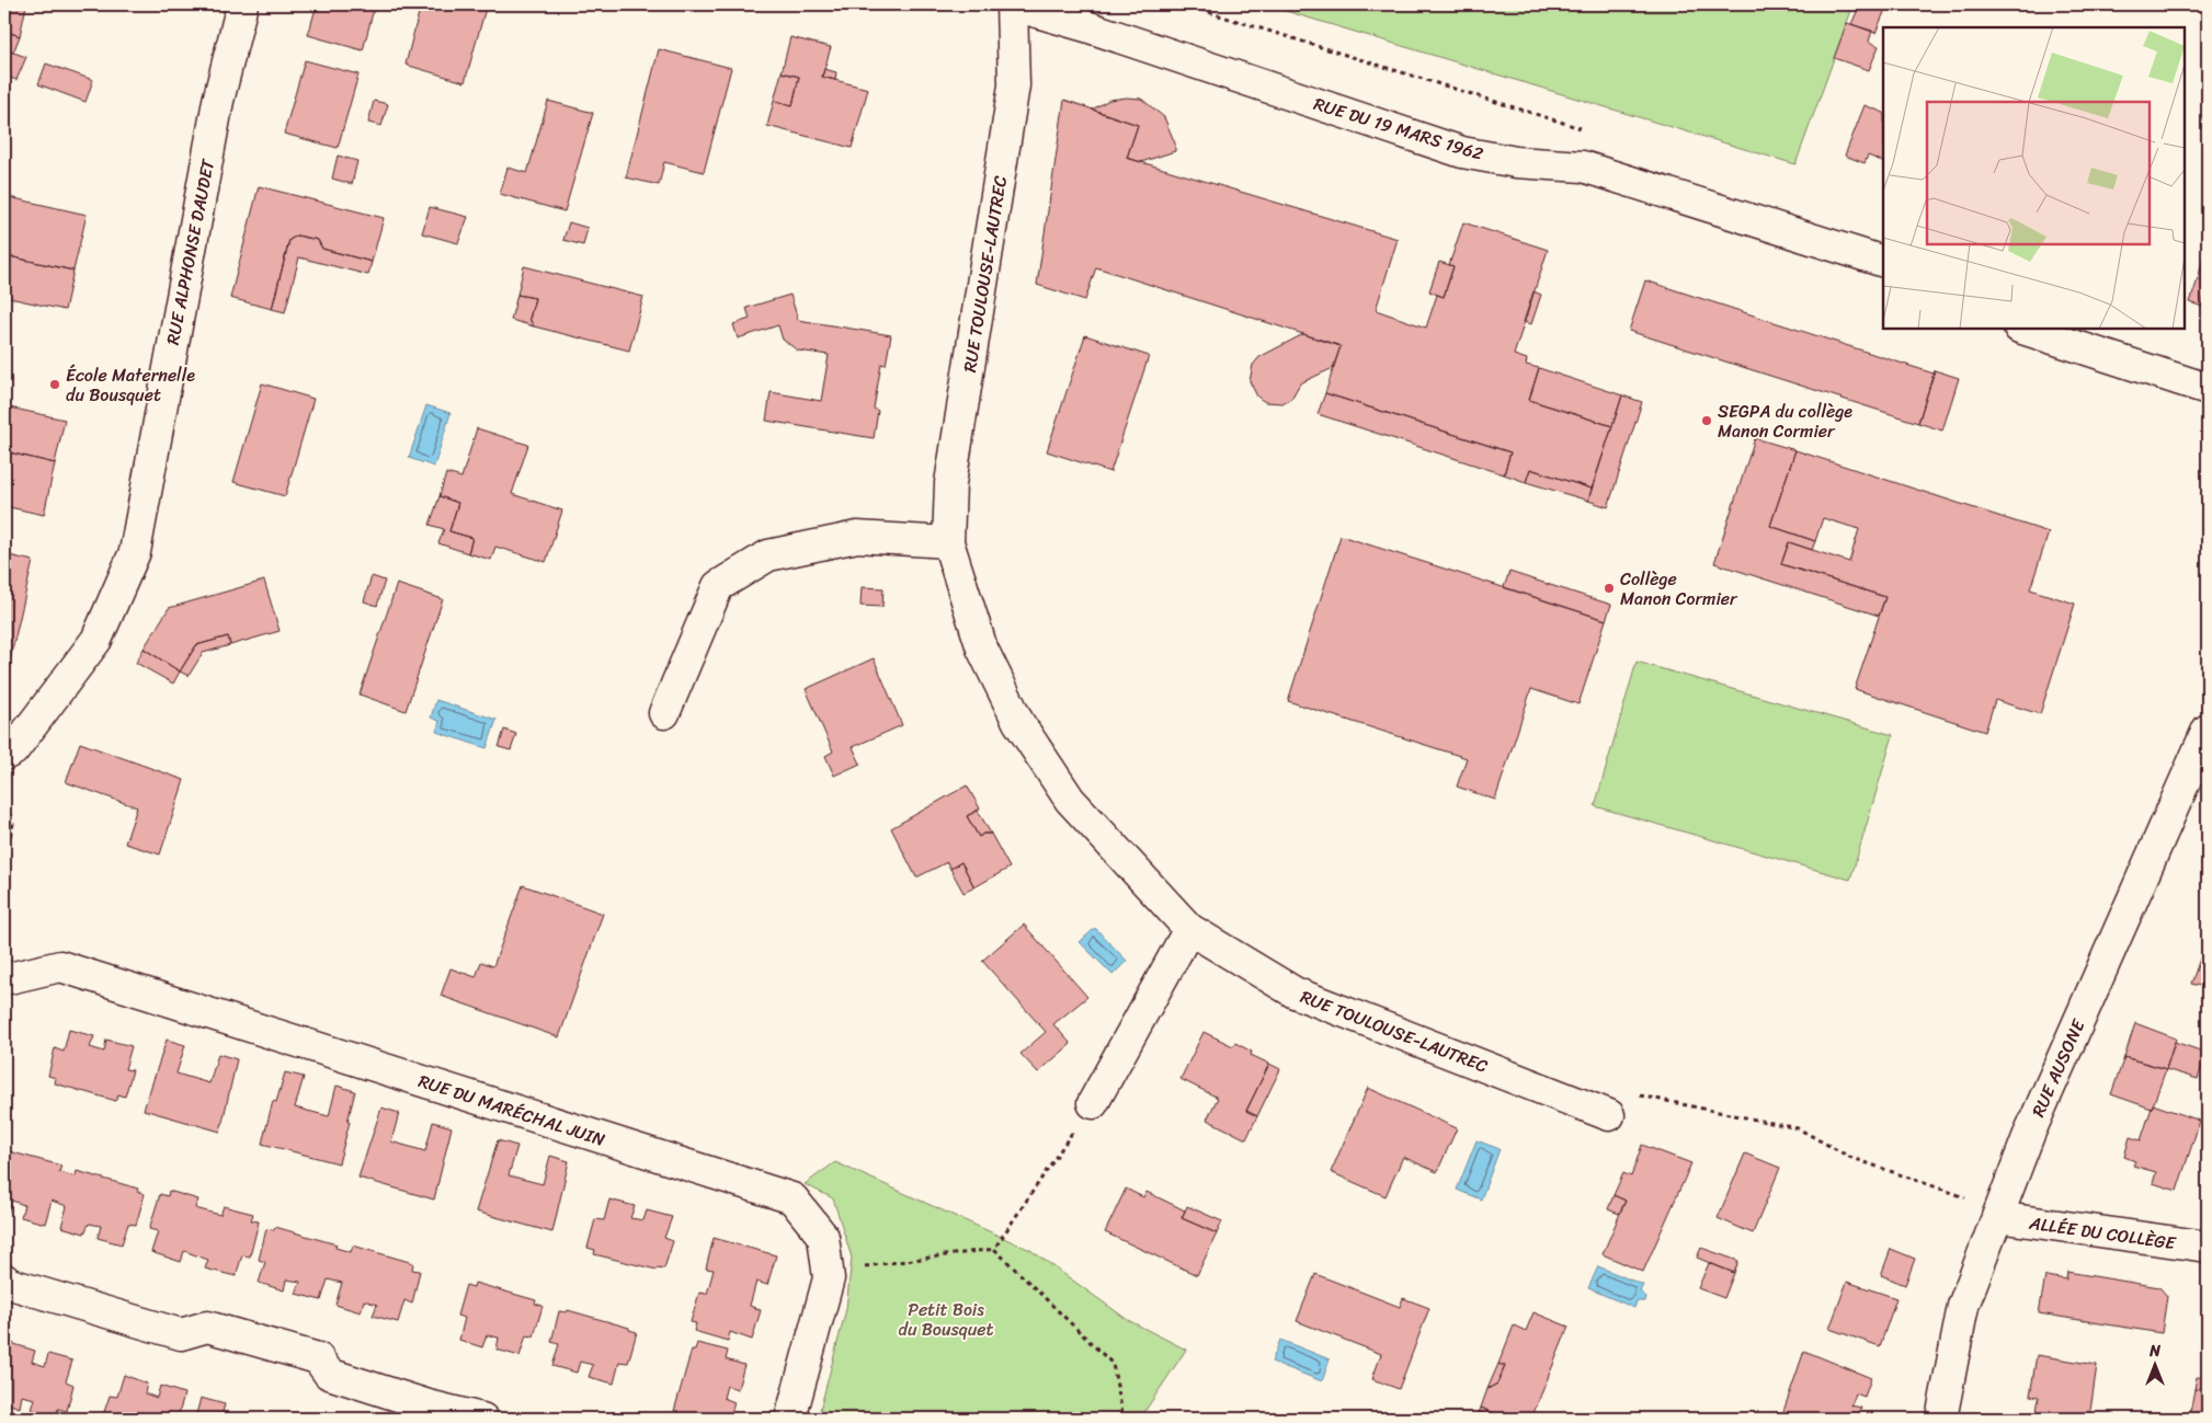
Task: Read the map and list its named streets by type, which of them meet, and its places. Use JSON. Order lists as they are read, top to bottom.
{
  "streets": {
    "street": [
      "RUE DU 19 MARS 1962",
      "RUE ALPHONSE DAUDET",
      "RUE TOULOUSE-LAUTREC",
      "RUE AUSONE",
      "RUE DU MARÉCHAL JUIN",
      "ALLÉE DU COLLÈGE"
    ]
  },
  "crossings": [
    ["RUE DU 19 MARS 1962", "RUE TOULOUSE-LAUTREC"],
    ["RUE AUSONE", "ALLÉE DU COLLÈGE"]
  ],
  "parks": ["Petit Bois du Bousquet"],
  "places": ["École Maternelle du Bousquet", "SEGPA du collège Manon Cormier", "Collège Manon Cormier"],
  "north": "top"
}
